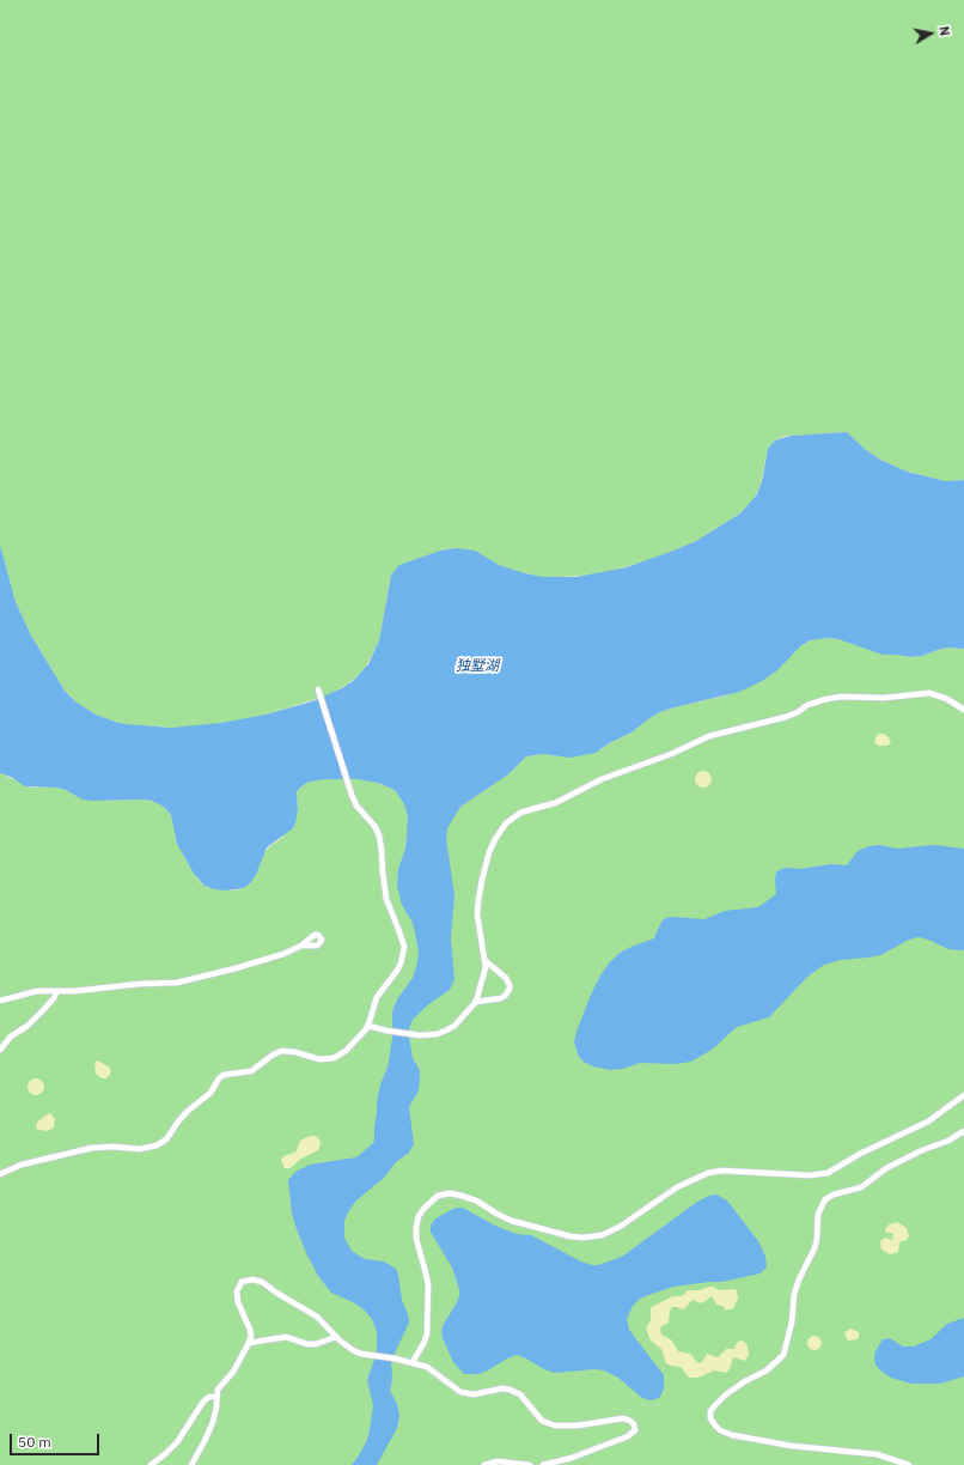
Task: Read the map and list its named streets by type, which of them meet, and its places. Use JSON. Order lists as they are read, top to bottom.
{
  "water": ["独墅湖"],
  "scale_bar": "50 m",
  "north": "right"
}
